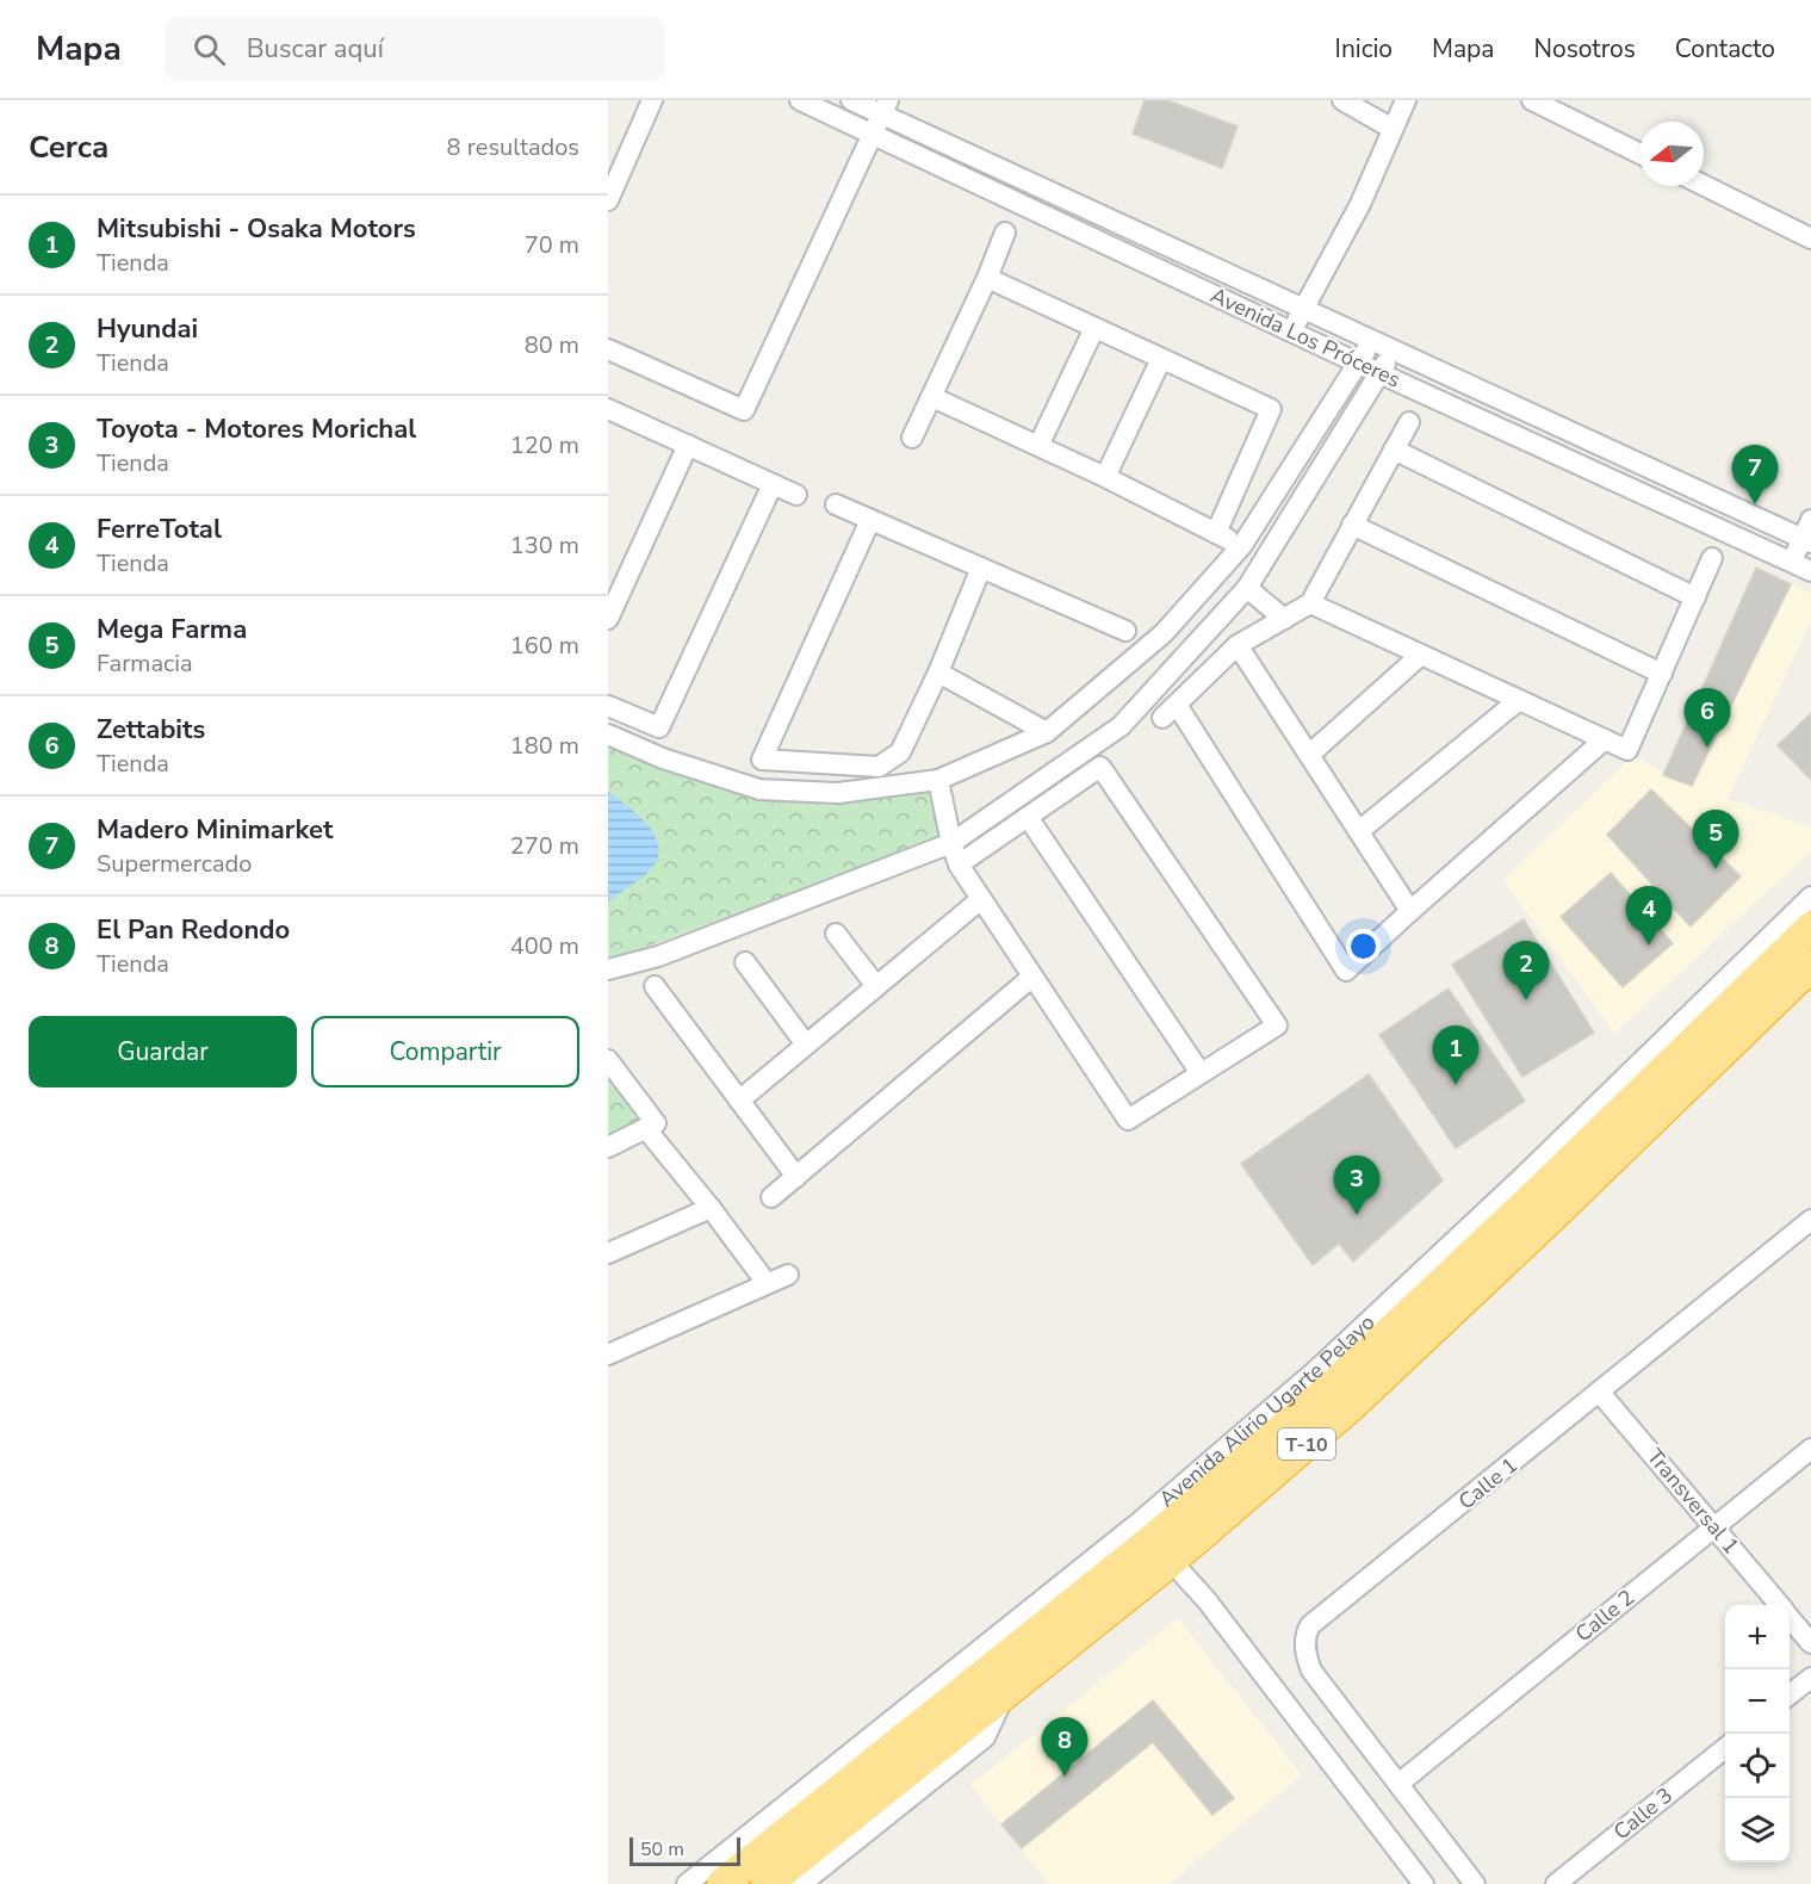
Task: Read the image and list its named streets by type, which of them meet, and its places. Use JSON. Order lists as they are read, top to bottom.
{
  "streets": {
    "highway": ["Avenida Alirio Ugarte Pelayo", "T-10"],
    "street": [
      "Avenida Los Próceres",
      "Calle 1",
      "Transversal 1",
      "Calle 2",
      "Calle 3"
    ]
  },
  "crossings": [
    ["Calle 1", "Transversal 1"],
    ["Calle 1", "Calle 2"],
    ["Transversal 1", "Calle 2"]
  ],
  "scale_bar": "50 m",
  "north": "left",
  "page": {
    "header": "Mapa",
    "search": "Buscar aquí",
    "nav": [
      "Inicio",
      "Mapa",
      "Nosotros",
      "Contacto"
    ],
    "heading": ["Cerca", "8 resultados"],
    "list": [
      {
        "mark": "1",
        "name": "Mitsubishi - Osaka Motors",
        "note": "Tienda",
        "value": "70 m"
      },
      {
        "mark": "2",
        "name": "Hyundai",
        "note": "Tienda",
        "value": "80 m"
      },
      {
        "mark": "3",
        "name": "Toyota - Motores Morichal",
        "note": "Tienda",
        "value": "120 m"
      },
      {
        "mark": "4",
        "name": "FerreTotal",
        "note": "Tienda",
        "value": "130 m"
      },
      {
        "mark": "5",
        "name": "Mega Farma",
        "note": "Farmacia",
        "value": "160 m"
      },
      {
        "mark": "6",
        "name": "Zettabits",
        "note": "Tienda",
        "value": "180 m"
      },
      {
        "mark": "7",
        "name": "Madero Minimarket",
        "note": "Supermercado",
        "value": "270 m"
      },
      {
        "mark": "8",
        "name": "El Pan Redondo",
        "note": "Tienda",
        "value": "400 m"
      }
    ],
    "pins": [
      "7",
      "6",
      "5",
      "4",
      "2",
      "1",
      "3",
      "8"
    ],
    "buttons": ["Guardar", "Compartir"],
    "map_buttons": ["+", "−"],
    "scale": "50 m"
  }
}
